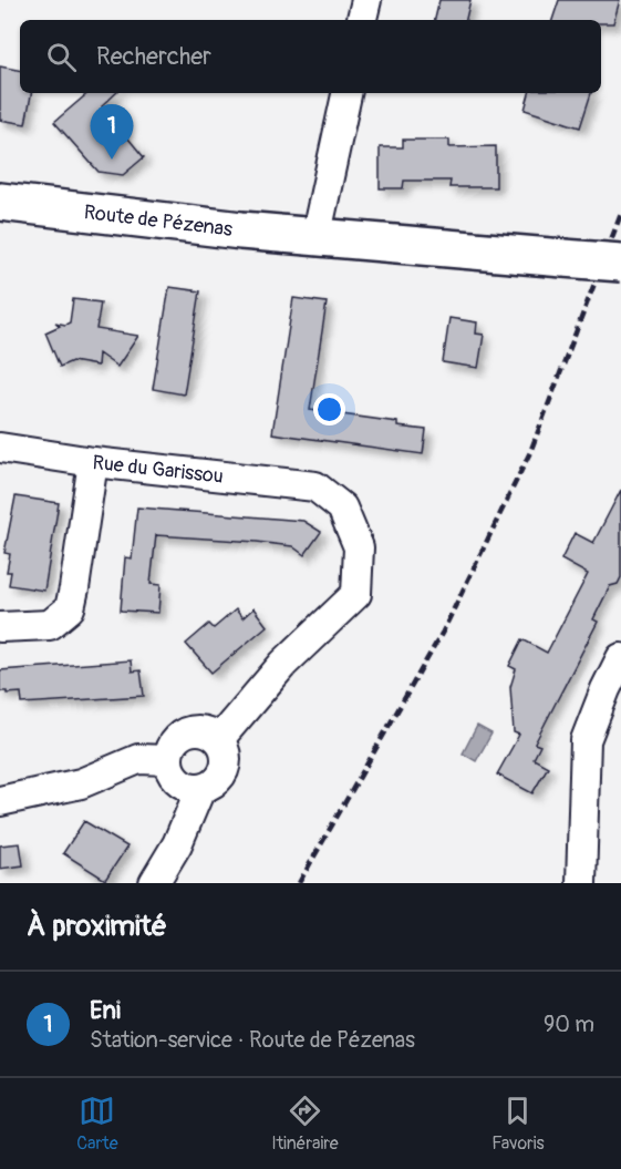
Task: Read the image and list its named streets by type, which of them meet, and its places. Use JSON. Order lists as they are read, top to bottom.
{
  "streets": {
    "main road": ["Route de Pézenas"],
    "street": ["Rue du Garissou"]
  },
  "page": {
    "search": "Rechercher",
    "pins": "1",
    "heading": "À proximité",
    "list": [
      {
        "mark": "1",
        "name": "Eni",
        "note": "Station-service · Route de Pézenas",
        "value": "90 m"
      }
    ],
    "nav": ["Carte", "Itinéraire", "Favoris"]
  }
}
